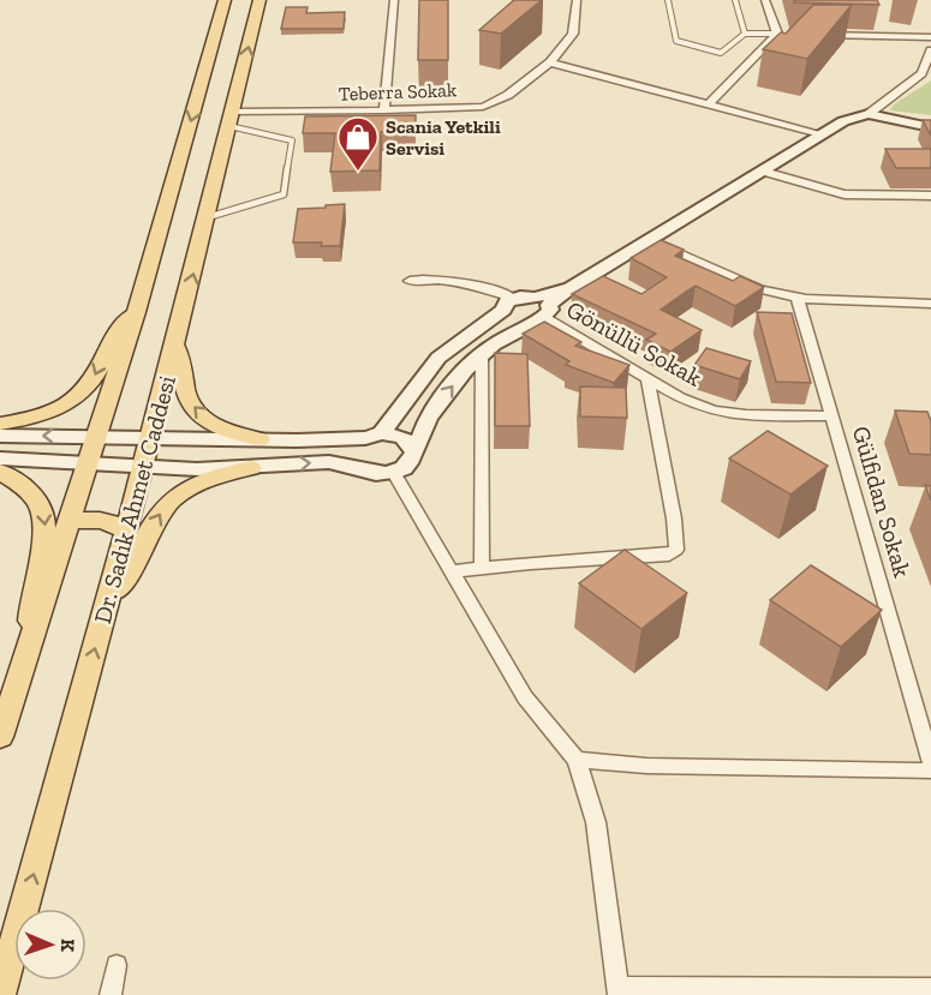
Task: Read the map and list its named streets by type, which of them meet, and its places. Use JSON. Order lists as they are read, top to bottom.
{
  "streets": {
    "main road": ["Dr. Sadık Ahmet Caddesi"],
    "street": ["Teberra Sokak", "Gönüllü Sokak", "Gülfidan Sokak"]
  },
  "crossings": [
    ["Teberra Sokak", "Dr. Sadık Ahmet Caddesi"],
    ["Gönüllü Sokak", "Gülfidan Sokak"]
  ],
  "places": {
    "shop": ["Scania Yetkili Servisi"]
  },
  "north": "right"
}
